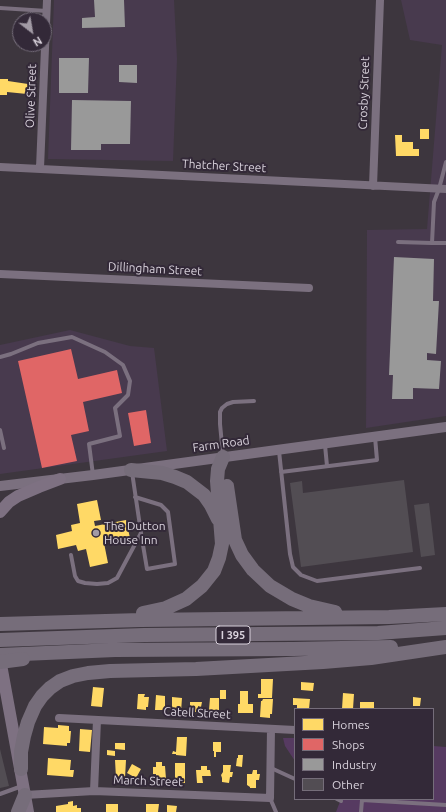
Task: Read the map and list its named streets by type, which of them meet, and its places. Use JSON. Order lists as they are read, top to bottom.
{
  "streets": {
    "highway": ["I 395"],
    "street": [
      "Crosby Street",
      "Olive Street",
      "Thatcher Street",
      "Dillingham Street",
      "Farm Road",
      "Catell Street",
      "March Street"
    ]
  },
  "crossings": [
    ["Crosby Street", "Thatcher Street"],
    ["Olive Street", "Thatcher Street"]
  ],
  "places": ["The Dutton House Inn"],
  "legend": [
    "Homes",
    "Shops",
    "Industry",
    "Other"
  ],
  "north": "bottom right"
}
